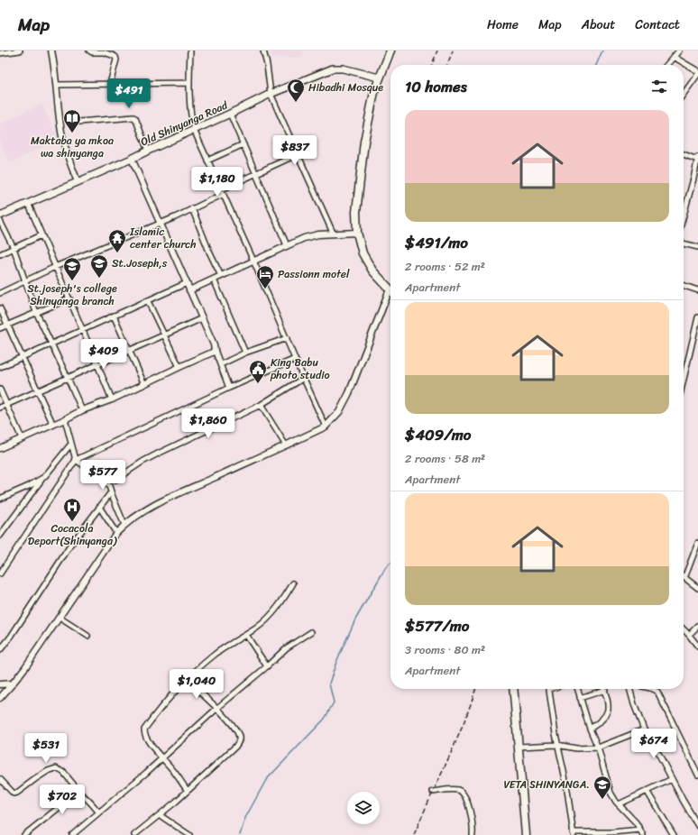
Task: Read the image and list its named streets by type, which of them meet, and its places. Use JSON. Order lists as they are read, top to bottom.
{
  "streets": {
    "main road": ["Old Shinyanga Road"]
  },
  "places": {
    "mosque": ["Hibadhi Mosque"],
    "library": ["Maktaba ya mkoa wa shinyanga"],
    "temple": ["Islamic center church"],
    "school or university": ["St.Joseph,s", "St.joseph's college Shinyanga branch", "VETA SHINYANGA."],
    "hotel": ["Passionn motel"],
    "public building": ["King Babu photo studio"],
    "hospital": ["Cocacola Deport(Shinyanga)"]
  },
  "page": {
    "header": "Map",
    "nav": [
      "Home",
      "Map",
      "About",
      "Contact"
    ],
    "heading": "10 homes",
    "price": [
      "$491",
      "$837",
      "$1,180",
      "$409",
      "$1,860",
      "$577",
      "$1,040",
      "$674",
      "$531",
      "$702"
    ],
    "list": [
      {
        "name": "$491/mo",
        "note": "2 rooms · 52 m² · Apartment"
      },
      {
        "name": "$409/mo",
        "note": "2 rooms · 58 m² · Apartment"
      },
      {
        "name": "$577/mo",
        "note": "3 rooms · 80 m² · Apartment"
      }
    ]
  }
}
